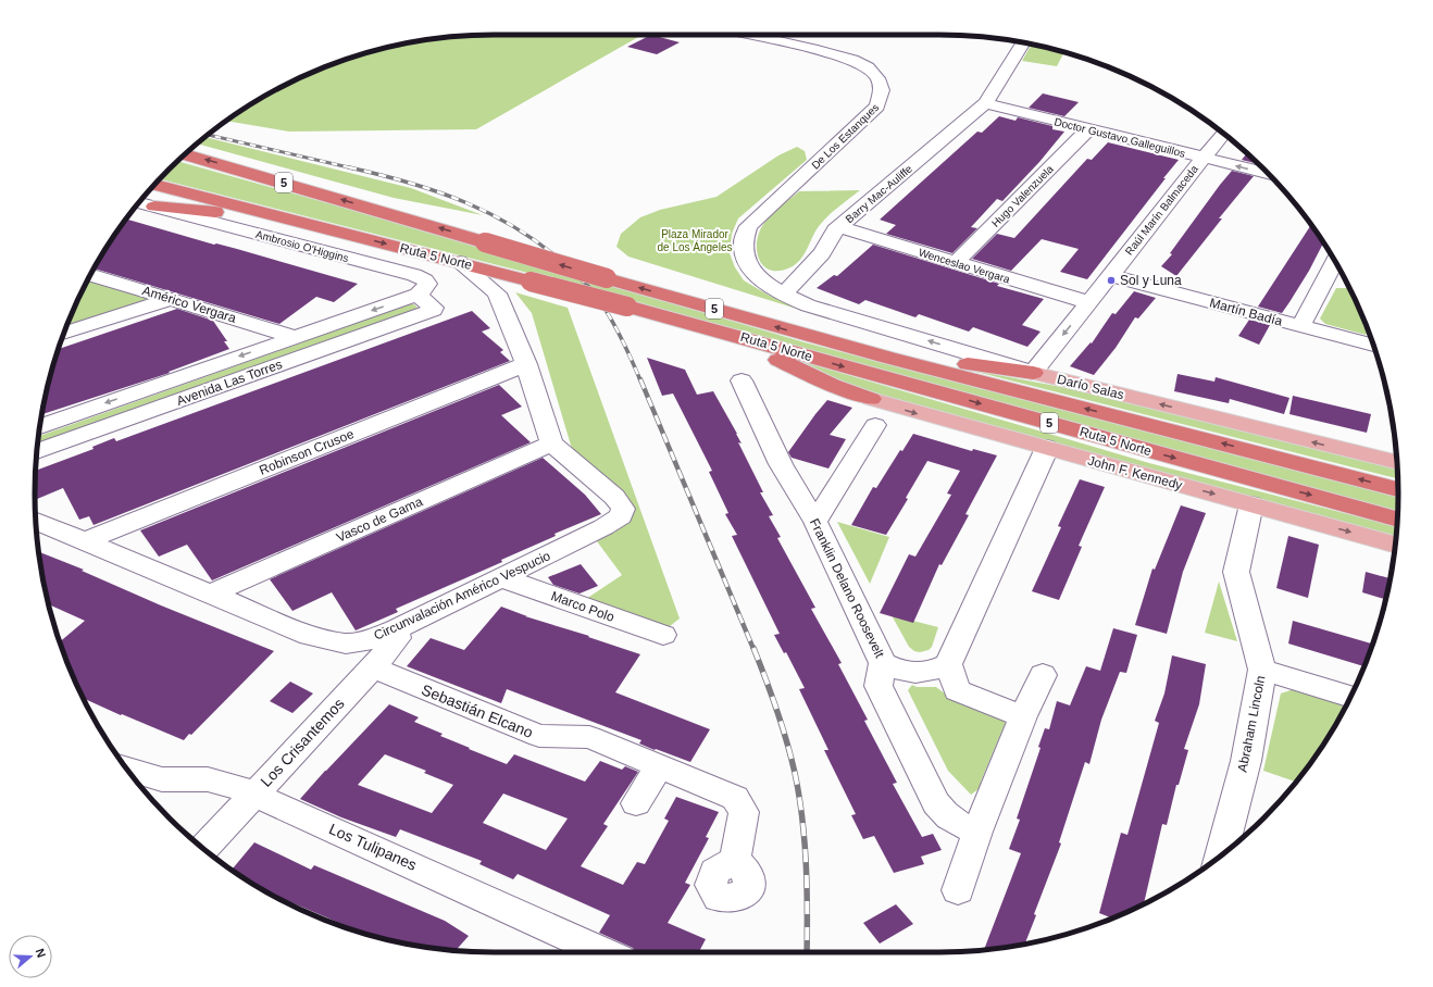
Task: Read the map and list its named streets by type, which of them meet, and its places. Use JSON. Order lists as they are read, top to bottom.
{
  "streets": {
    "highway": ["5", "Ruta 5 Norte"],
    "main road": ["Darío Salas", "John F. Kennedy"],
    "street": [
      "De Los Estanques",
      "Doctor Gustavo Galleguillos",
      "Barry Mac-Auliffe",
      "Hugo Valenzuela",
      "Raúl Marín Balmaceda",
      "Ambrosio O'Higgins",
      "Wenceslao Vergara",
      "Américo Vergara",
      "Martín Badía",
      "Avenida Las Torres",
      "Robinson Crusoe",
      "Vasco de Gama",
      "Franklin Delano Roosevelt",
      "Circunvalación Américo Vespucio",
      "Marco Polo",
      "Sebastián Elcano",
      "Abraham Lincoln",
      "Los Crisantemos",
      "Los Tulipanes"
    ]
  },
  "crossings": [
    ["De Los Estanques", "Barry Mac-Auliffe"],
    ["De Los Estanques", "Darío Salas"],
    ["Doctor Gustavo Galleguillos", "Barry Mac-Auliffe"],
    ["Doctor Gustavo Galleguillos", "Hugo Valenzuela"],
    ["Doctor Gustavo Galleguillos", "Raúl Marín Balmaceda"],
    ["Barry Mac-Auliffe", "Wenceslao Vergara"],
    ["Barry Mac-Auliffe", "Darío Salas"],
    ["Hugo Valenzuela", "Wenceslao Vergara"],
    ["Raúl Marín Balmaceda", "Wenceslao Vergara"],
    ["Raúl Marín Balmaceda", "Martín Badía"],
    ["Raúl Marín Balmaceda", "Darío Salas"],
    ["Ambrosio O'Higgins", "Avenida Las Torres"],
    ["Américo Vergara", "Avenida Las Torres"],
    ["Robinson Crusoe", "Circunvalación Américo Vespucio"],
    ["John F. Kennedy", "Abraham Lincoln"],
    ["Vasco de Gama", "Circunvalación Américo Vespucio"],
    ["Circunvalación Américo Vespucio", "Marco Polo"],
    ["Circunvalación Américo Vespucio", "Los Crisantemos"],
    ["Sebastián Elcano", "Los Crisantemos"],
    ["Los Crisantemos", "Los Tulipanes"]
  ],
  "one_way": ["Darío Salas", "John F. Kennedy"],
  "parks": ["Plaza Mirador de Los Ángeles"],
  "places": ["Sol y Luna"],
  "north": "right"
}
